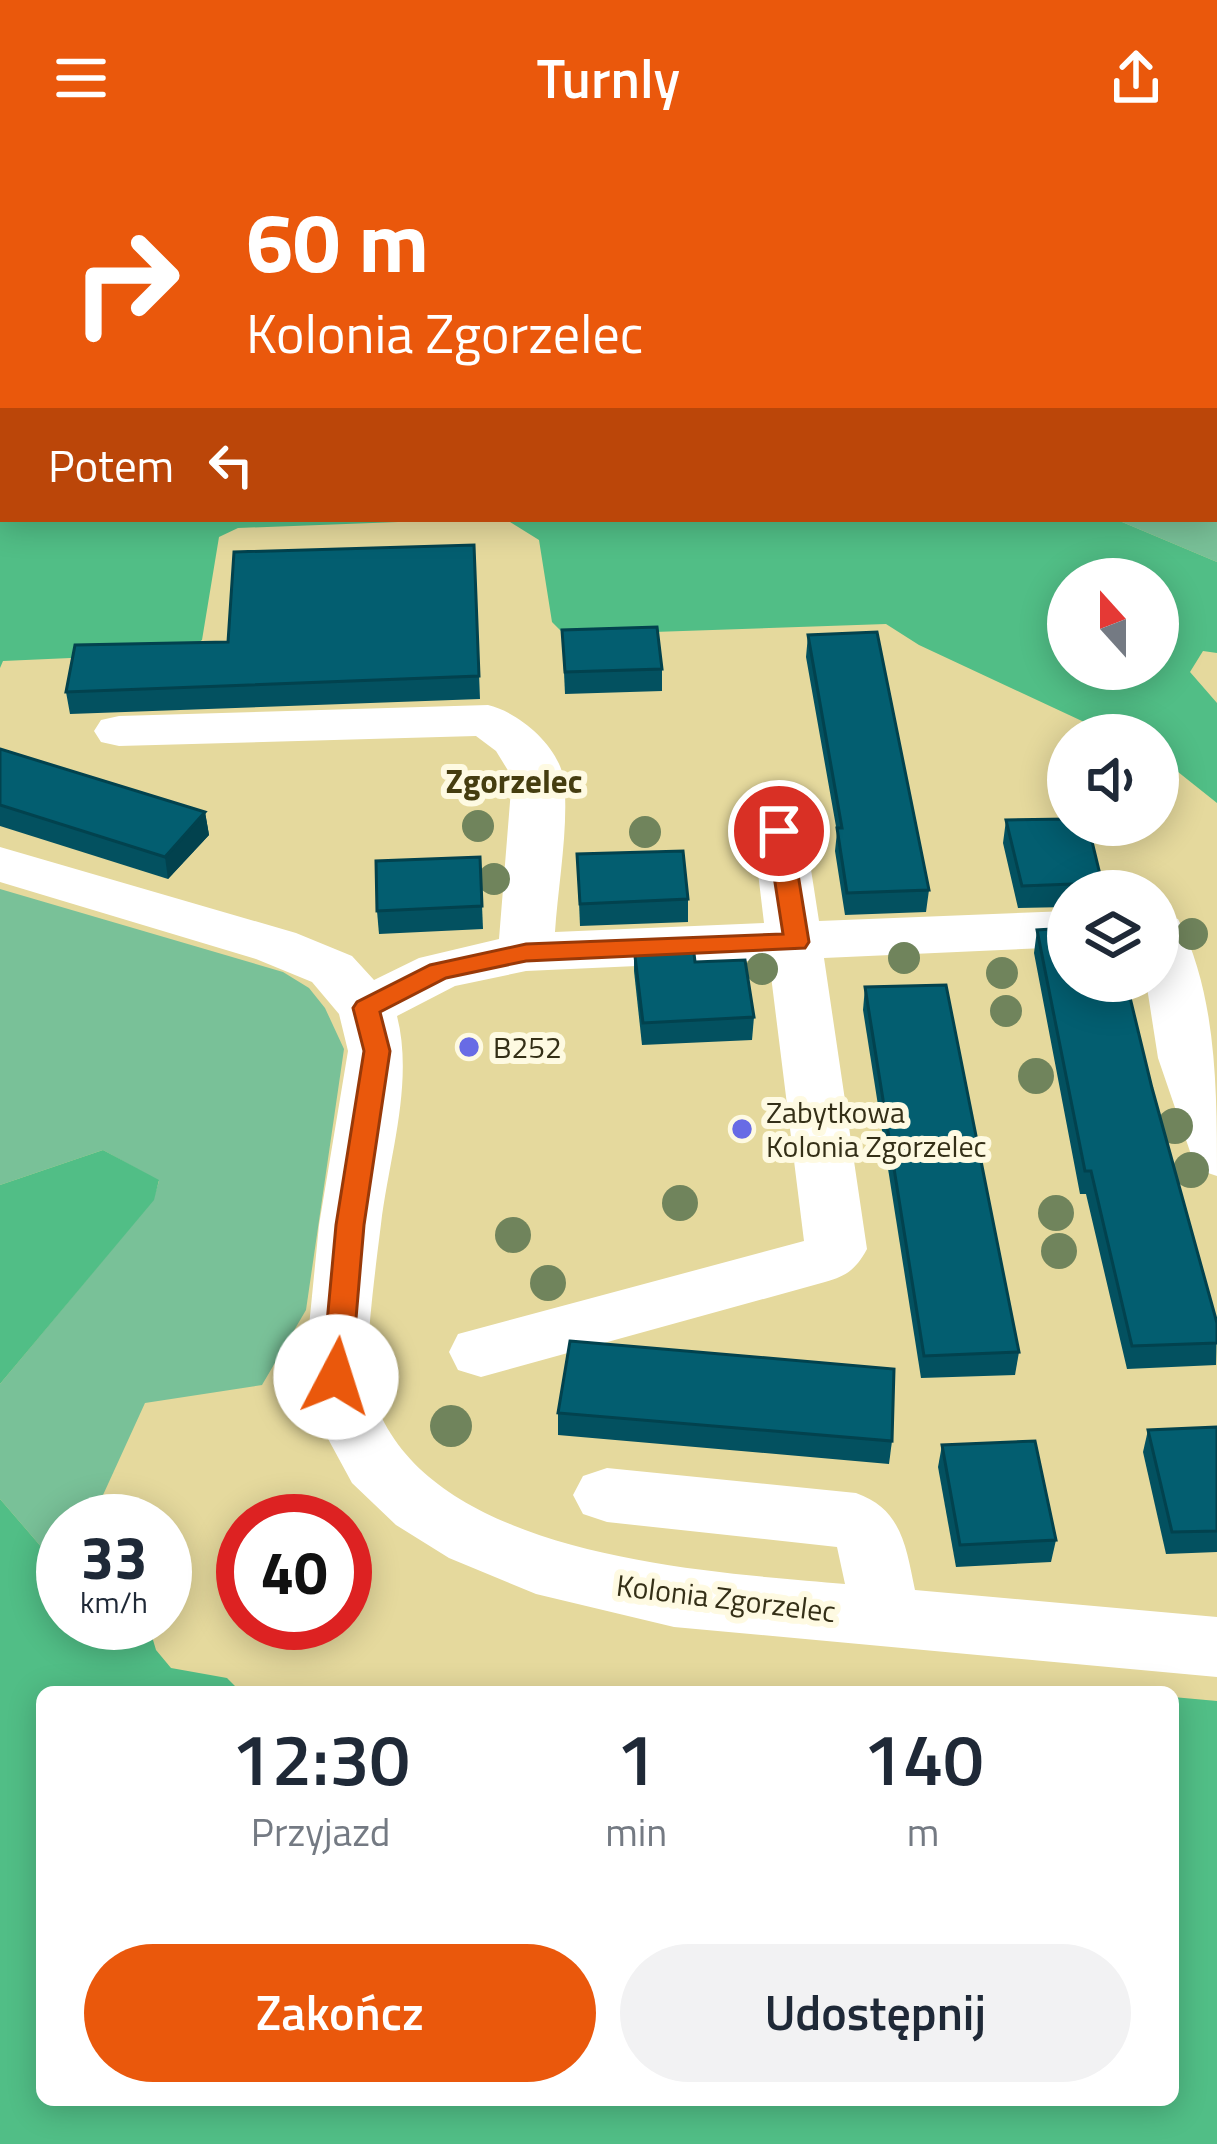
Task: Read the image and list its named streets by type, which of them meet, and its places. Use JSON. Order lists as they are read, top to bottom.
{
  "streets": {
    "street": ["Kolonia Zgorzelec"]
  },
  "districts": ["Zgorzelec"],
  "places": ["B252", "Zabytkowa Kolonia Zgorzelec"],
  "north": "top",
  "page": {
    "header": "Turnly",
    "turn": ["60 m", "Kolonia Zgorzelec"],
    "then": "Potem",
    "speed": "33 km/h",
    "limit": "40",
    "eta": [
      "12:30",
      "Przyjazd",
      "1",
      "min",
      "140",
      "m"
    ],
    "buttons": ["Zakończ", "Udostępnij"]
  }
}
